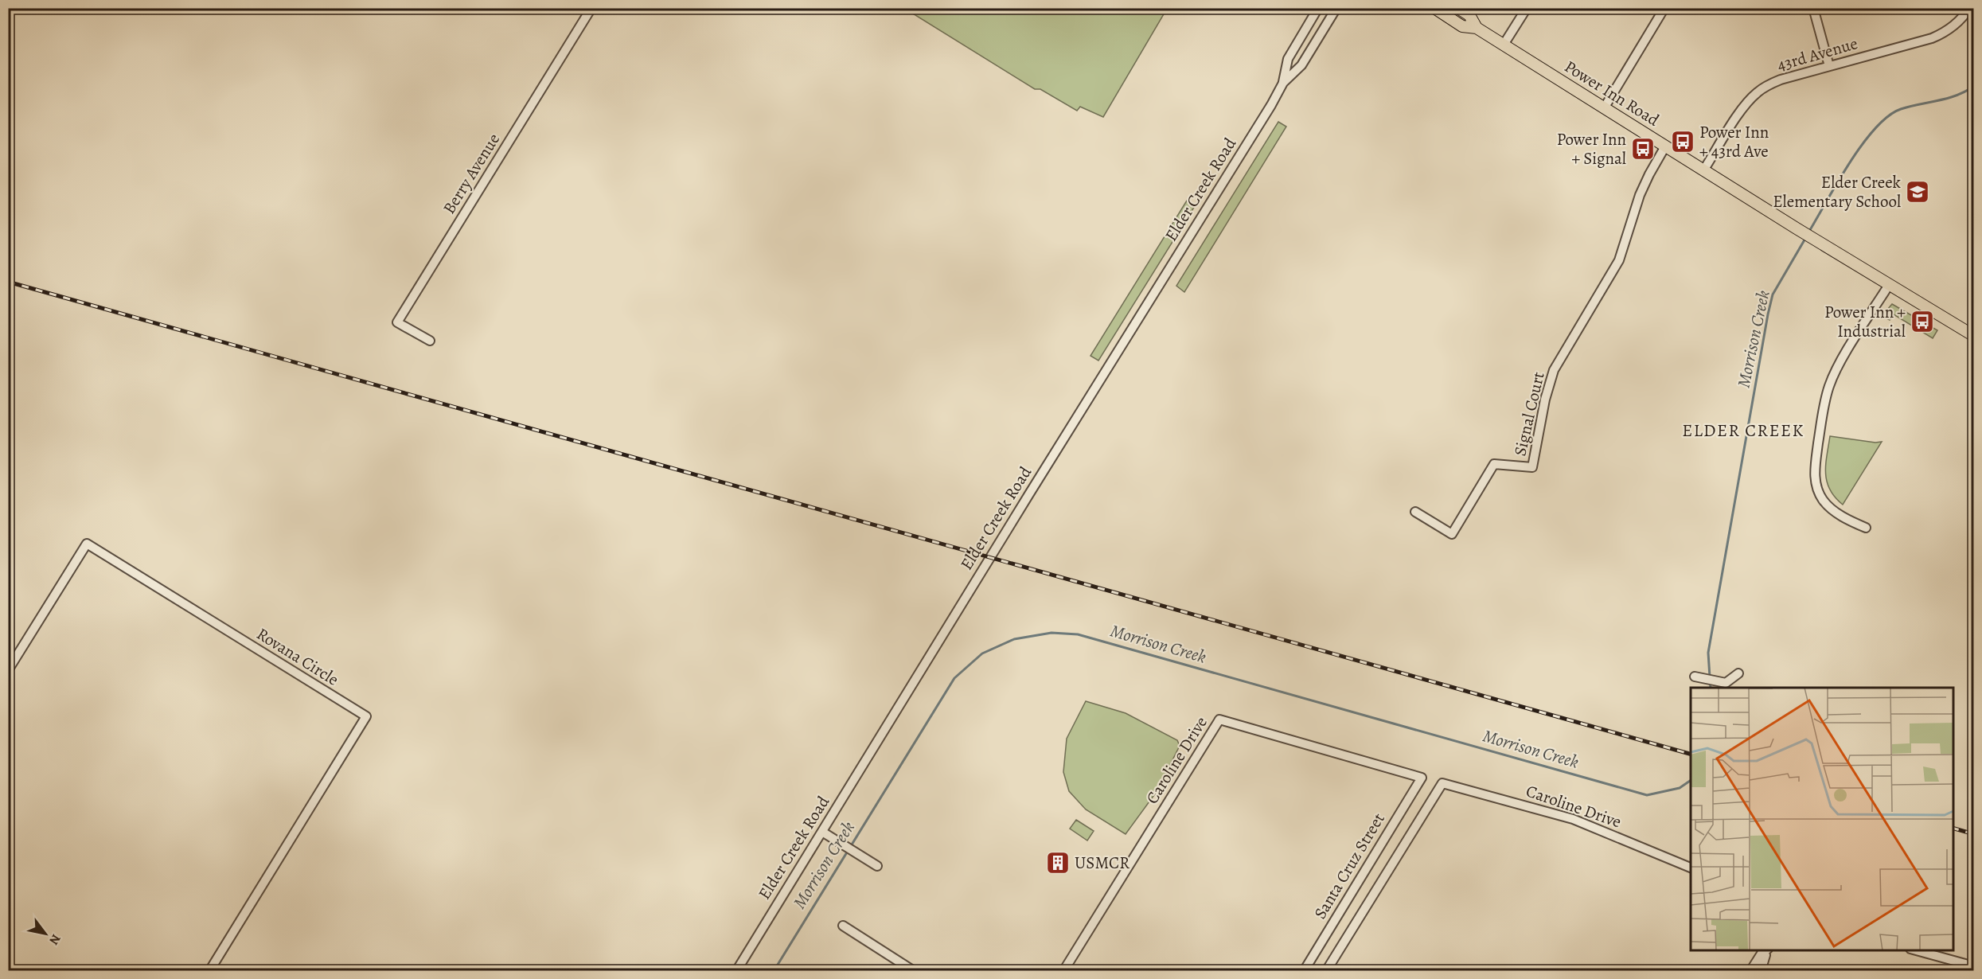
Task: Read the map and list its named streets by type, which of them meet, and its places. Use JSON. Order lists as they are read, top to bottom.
{
  "streets": {
    "main road": ["Power Inn Road"],
    "street": [
      "43rd Avenue",
      "Berry Avenue",
      "Elder Creek Road",
      "Signal Court",
      "Rovana Circle",
      "Caroline Drive",
      "Santa Cruz Street"
    ]
  },
  "crossings": [
    ["43rd Avenue", "Power Inn Road"],
    ["Power Inn Road", "Signal Court"],
    ["Caroline Drive", "Santa Cruz Street"]
  ],
  "districts": ["ELDER CREEK"],
  "water": ["Morrison Creek"],
  "places": {
    "bus stop": ["Power Inn + 43rd Ave", "Power Inn + Signal", "Power Inn + Industrial"],
    "school or university": ["Elder Creek Elementary School"],
    "building": ["USMCR"]
  },
  "north": "bottom right"
}
